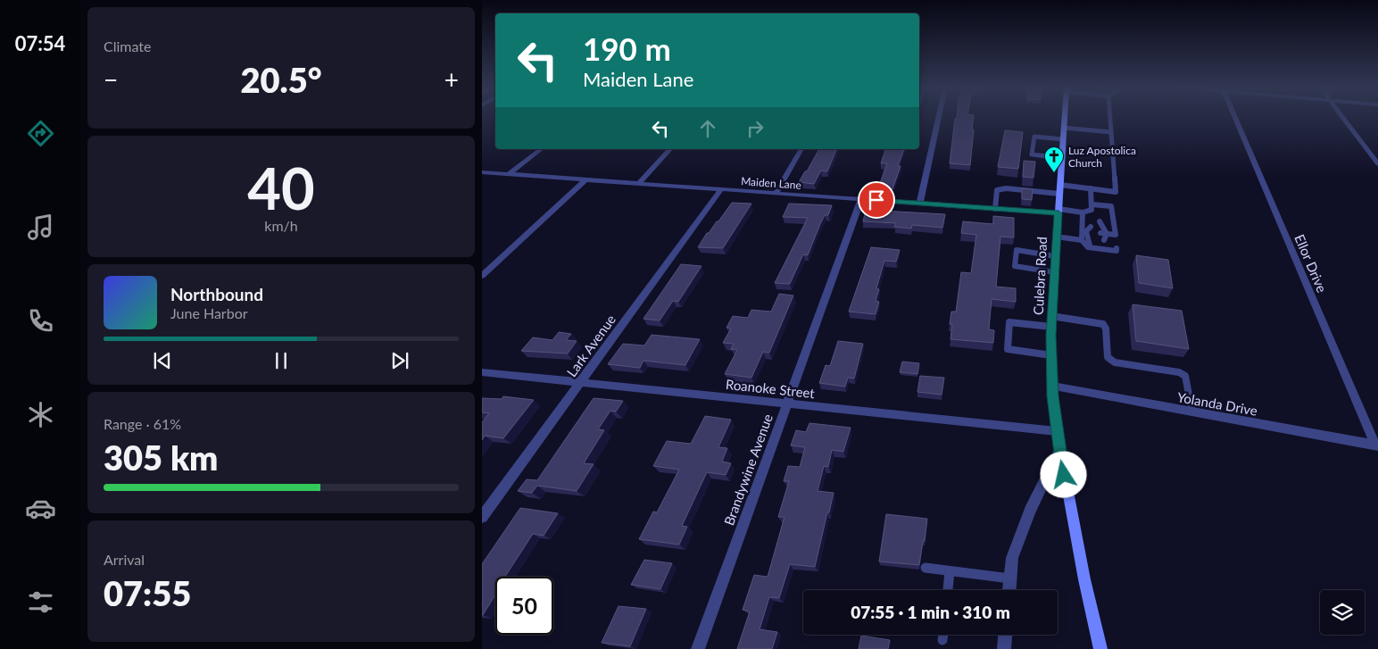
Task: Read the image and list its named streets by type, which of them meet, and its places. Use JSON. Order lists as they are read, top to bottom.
{
  "streets": {
    "main road": ["Culebra Road"],
    "street": [
      "Maiden Lane",
      "Ellor Drive",
      "Lark Avenue",
      "Roanoke Street",
      "Yolanda Drive",
      "Brandywine Avenue"
    ]
  },
  "crossings": [
    ["Maiden Lane", "Culebra Road"],
    ["Maiden Lane", "Lark Avenue"],
    ["Maiden Lane", "Brandywine Avenue"],
    ["Ellor Drive", "Yolanda Drive"],
    ["Culebra Road", "Roanoke Street"],
    ["Culebra Road", "Yolanda Drive"],
    ["Lark Avenue", "Roanoke Street"],
    ["Roanoke Street", "Brandywine Avenue"]
  ],
  "places": {
    "church": ["Luz Apostolica Church"]
  },
  "page": {
    "tabs": "07:54",
    "tile": [
      "Climate",
      ["40", "km/h"],
      ["Range · 61%", "305 km"],
      ["Arrival", "07:55"]
    ],
    "turn": ["190 m", "Maiden Lane"],
    "heat": ["−", "20.5°", "+"],
    "song": ["Northbound", "June Harbor"],
    "limit": "50",
    "trip": "07:55 · 1 min · 310 m"
  }
}
